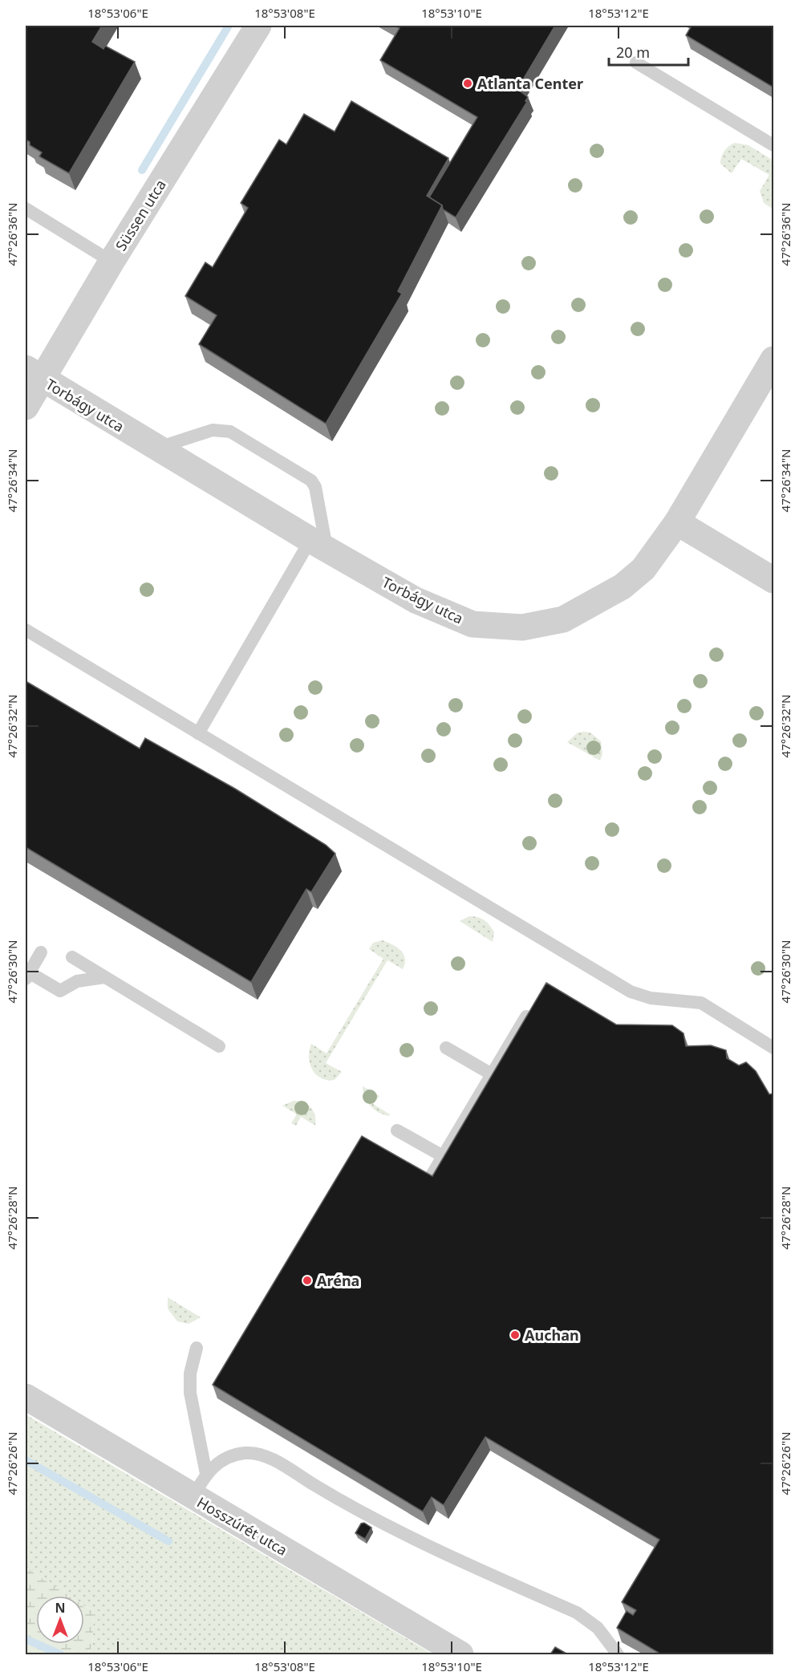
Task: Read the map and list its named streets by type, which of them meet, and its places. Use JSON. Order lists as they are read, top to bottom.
{
  "streets": {
    "street": ["Süssen utca", "Torbágy utca", "Hosszúrét utca"]
  },
  "crossings": [
    ["Süssen utca", "Torbágy utca"]
  ],
  "places": ["Atlanta Center", "Aréna", "Auchan"],
  "scale_bar": "20 m",
  "north": "top",
  "coordinates": [
    "18°53'06\"E",
    "18°53'08\"E",
    "18°53'10\"E",
    "18°53'12\"E",
    "47°26'36\"N",
    "47°26'34\"N",
    "47°26'32\"N",
    "47°26'30\"N",
    "47°26'28\"N",
    "47°26'26\"N"
  ]
}
